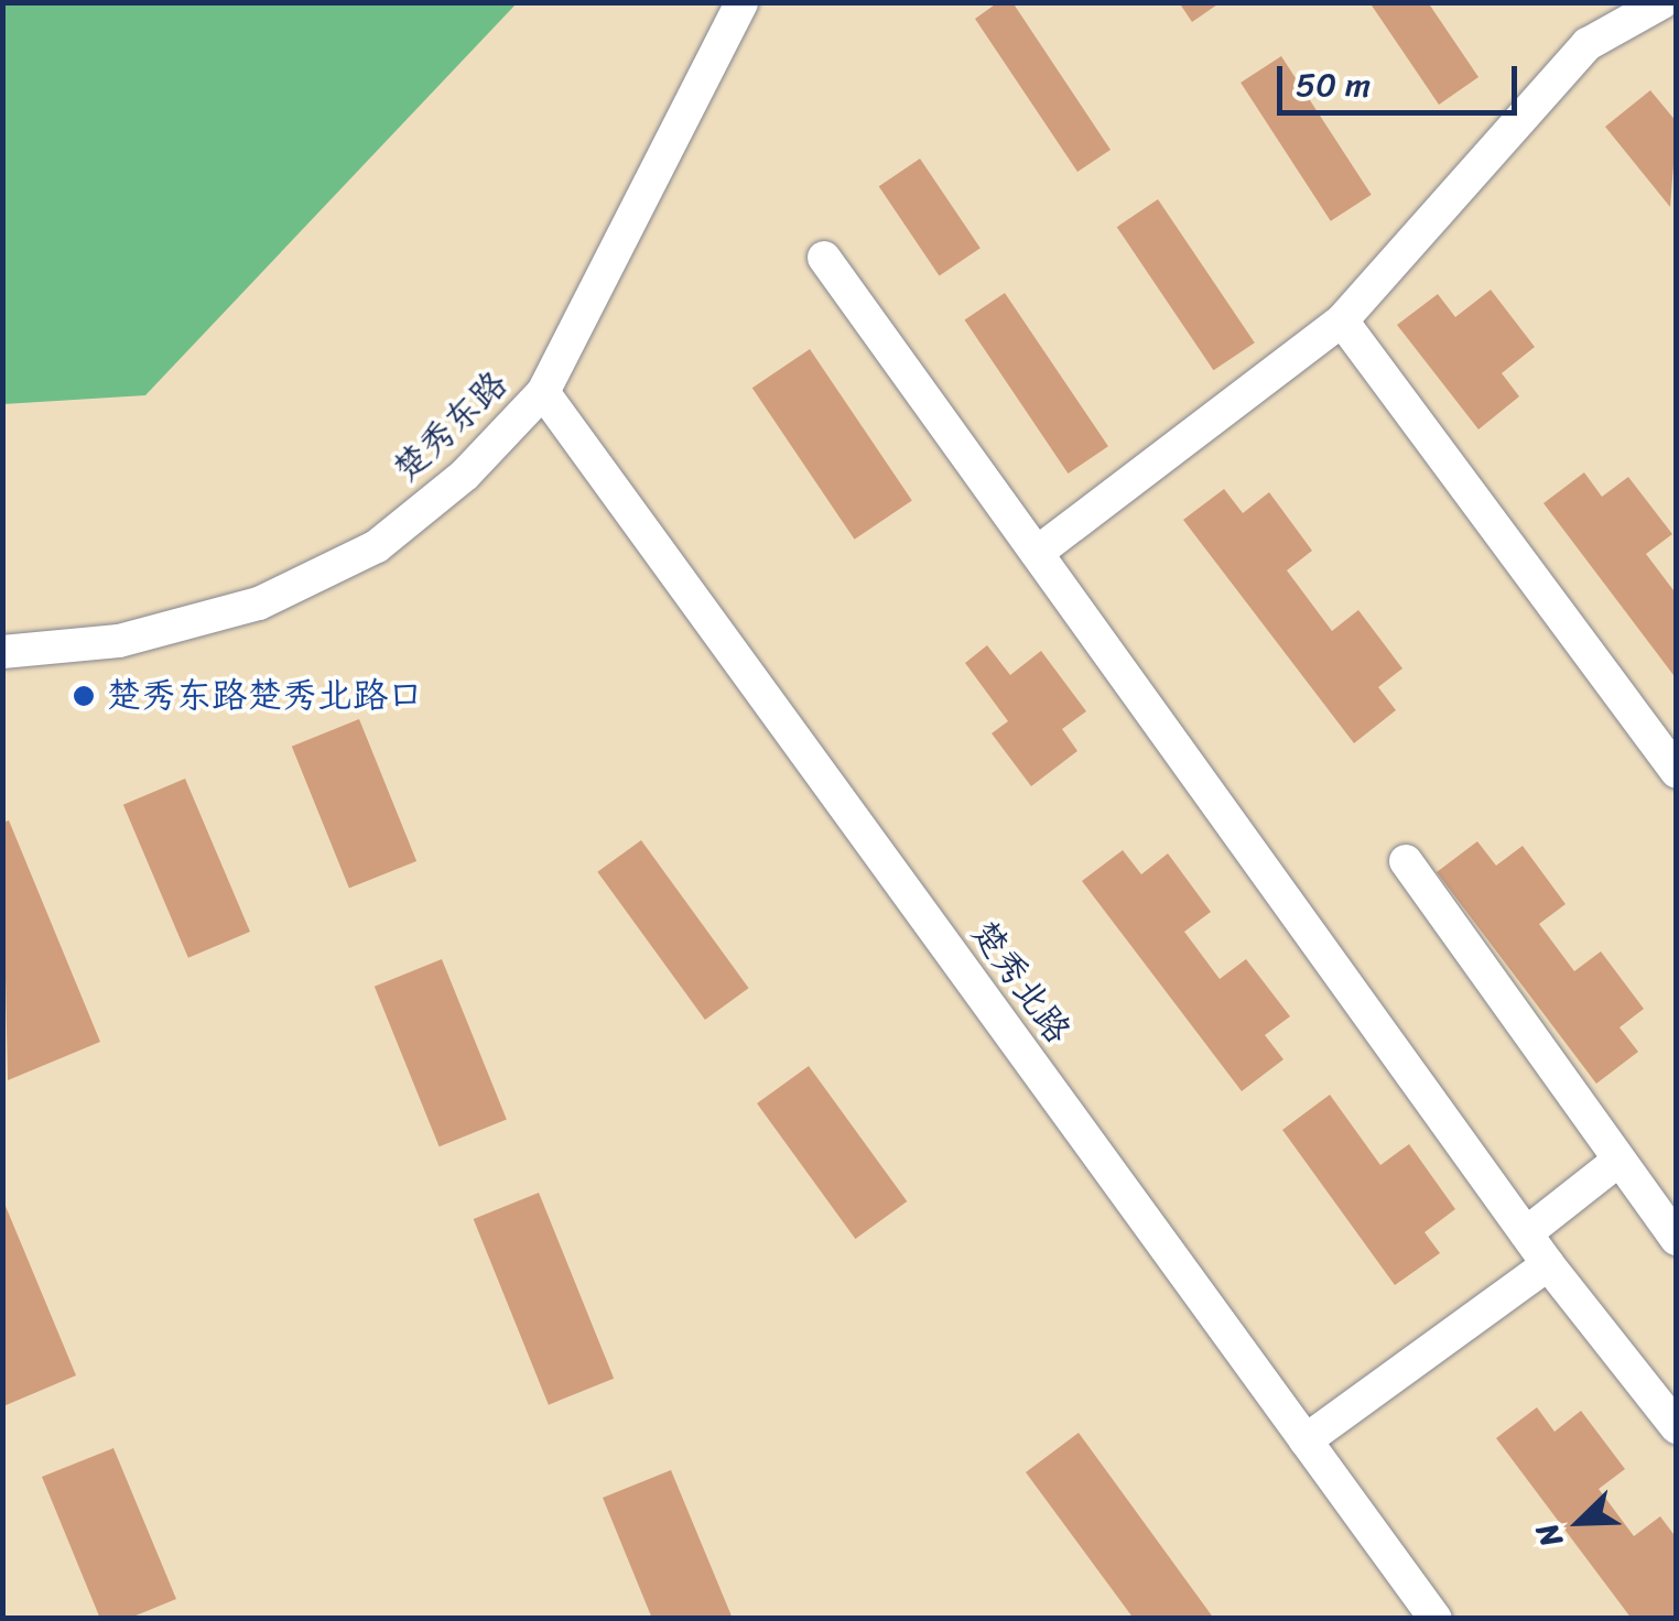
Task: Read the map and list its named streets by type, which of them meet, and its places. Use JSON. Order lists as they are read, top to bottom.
{
  "streets": {
    "street": ["楚秀东路", "楚秀北路"]
  },
  "crossings": [
    ["楚秀东路", "楚秀北路"]
  ],
  "places": ["楚秀东路楚秀北路口"],
  "scale_bar": "50 m",
  "north": "bottom left"
}
